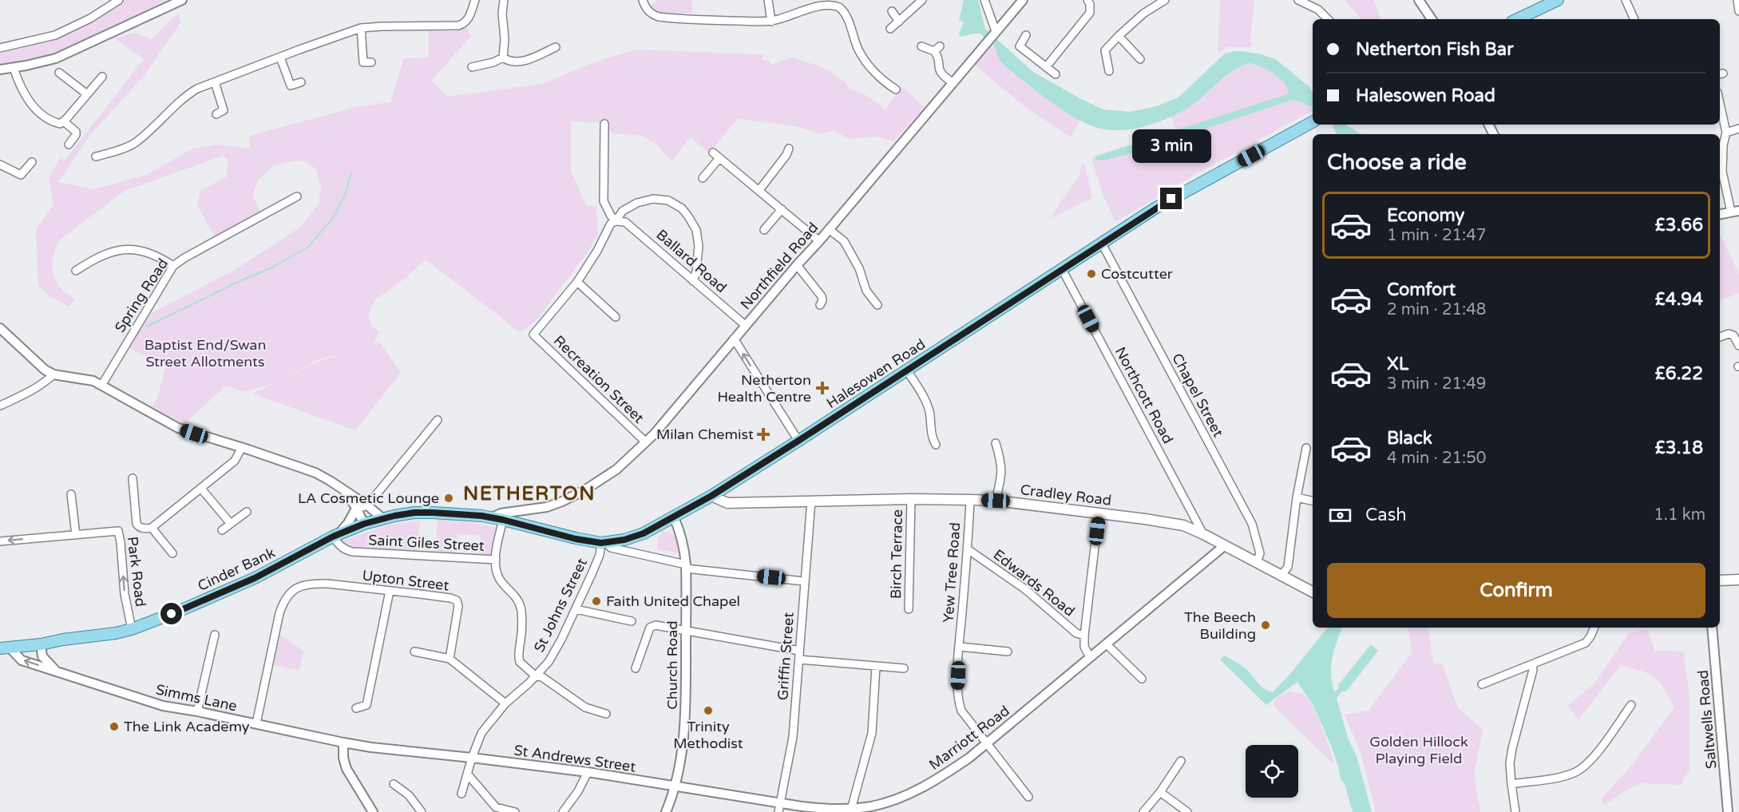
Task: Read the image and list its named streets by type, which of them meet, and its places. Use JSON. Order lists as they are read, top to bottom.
{
  "streets": {
    "main road": ["Halesowen Road", "Cradley Road", "Cinder Bank"],
    "street": [
      "Ballard Road",
      "Northfield Road",
      "Spring Road",
      "Recreation Street",
      "Northcott Road",
      "Chapel Street",
      "Saint Giles Street",
      "Birch Terrace",
      "Park Road",
      "Yew Tree Road",
      "Upton Street",
      "Edwards Road",
      "St Johns Street",
      "Griffin Street",
      "Church Road",
      "Simms Lane",
      "Saltwells Road",
      "Marriott Road",
      "St Andrews Street"
    ]
  },
  "crossings": [
    ["Ballard Road", "Northfield Road"],
    ["Northfield Road", "Halesowen Road"],
    ["Northfield Road", "Recreation Street"],
    ["Halesowen Road", "Northcott Road"],
    ["Halesowen Road", "Chapel Street"],
    ["Halesowen Road", "Cradley Road"],
    ["Halesowen Road", "Cinder Bank"],
    ["Halesowen Road", "St Johns Street"],
    ["Halesowen Road", "Church Road"],
    ["Northcott Road", "Cradley Road"],
    ["Chapel Street", "Cradley Road"],
    ["Cradley Road", "Birch Terrace"],
    ["Cradley Road", "Yew Tree Road"],
    ["Cradley Road", "Griffin Street"],
    ["Cradley Road", "Marriott Road"],
    ["Saint Giles Street", "Cinder Bank"],
    ["Cinder Bank", "Park Road"],
    ["Cinder Bank", "Simms Lane"],
    ["Yew Tree Road", "Edwards Road"],
    ["Yew Tree Road", "Marriott Road"],
    ["Upton Street", "Simms Lane"],
    ["St Johns Street", "Simms Lane"],
    ["St Johns Street", "St Andrews Street"],
    ["Griffin Street", "Marriott Road"],
    ["Church Road", "Marriott Road"],
    ["Church Road", "St Andrews Street"],
    ["Simms Lane", "St Andrews Street"],
    ["Marriott Road", "St Andrews Street"]
  ],
  "districts": ["NETHERTON"],
  "parks": ["Baptist End/Swan Street Allotments", "Golden Hillock Playing Field"],
  "places": {
    "other": [
      "Costcutter",
      "LA Cosmetic Lounge",
      "Faith United Chapel",
      "The Beech Building",
      "Trinity Methodist",
      "The Link Academy"
    ],
    "health": ["Netherton Health Centre", "Milan Chemist"]
  },
  "page": {
    "banner": ["Netherton Fish Bar", "Halesowen Road"],
    "bubble": "3 min",
    "heading": "Choose a ride",
    "list": [
      {
        "name": "Economy",
        "note": "1 min · 21:47",
        "value": "£3.66"
      },
      {
        "name": "Comfort",
        "note": "2 min · 21:48",
        "value": "£4.94"
      },
      {
        "name": "XL",
        "note": "3 min · 21:49",
        "value": "£6.22"
      },
      {
        "name": "Black",
        "note": "4 min · 21:50",
        "value": "£3.18"
      }
    ],
    "pay": ["Cash", "1.1 km"],
    "buttons": "Confirm"
  }
}
